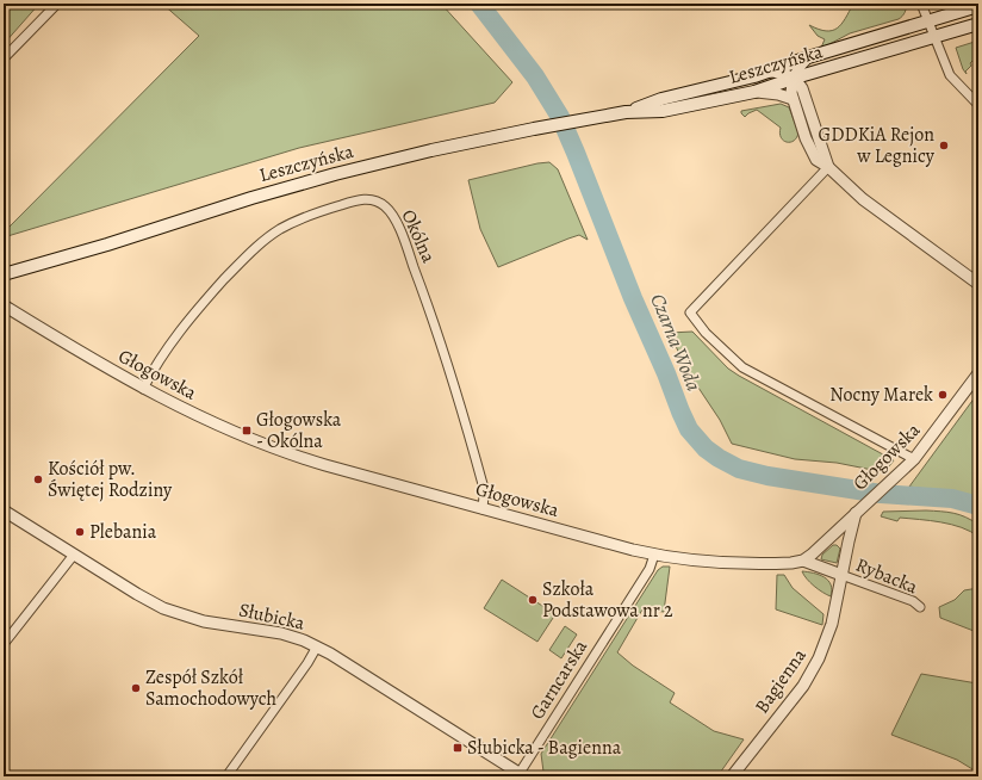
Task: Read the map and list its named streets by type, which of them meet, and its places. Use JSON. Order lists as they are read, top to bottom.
{
  "streets": {
    "main road": ["Leszczyńska"],
    "street": [
      "Okólna",
      "Głogowska",
      "Rybacka",
      "Słubicka",
      "Garncarska",
      "Bagienna"
    ]
  },
  "crossings": [
    ["Okólna", "Głogowska"],
    ["Głogowska", "Garncarska"],
    ["Głogowska", "Bagienna"],
    ["Rybacka", "Bagienna"],
    ["Słubicka", "Garncarska"]
  ],
  "water": ["Czarna Woda"],
  "places": {
    "other": [
      "GDDKiA Rejon w Legnicy",
      "Nocny Marek",
      "Kościół pw. Świętej Rodziny",
      "Plebania",
      "Szkoła Podstawowa nr 2",
      "Zespół Szkół Samochodowych"
    ],
    "transit": ["Głogowska - Okólna", "Słubicka - Bagienna"]
  }
}
